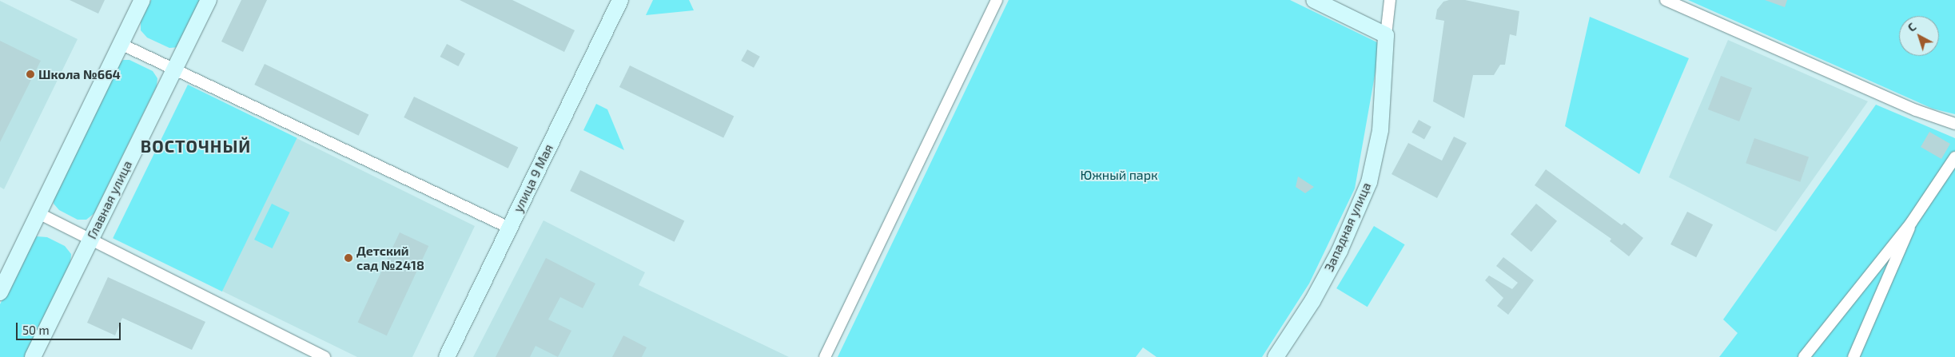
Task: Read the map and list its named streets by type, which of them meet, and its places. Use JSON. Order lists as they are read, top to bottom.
{
  "streets": {
    "street": ["улица 9 Мая", "Главная улица", "Западная улица"]
  },
  "districts": ["ВОСТОЧНЫЙ"],
  "parks": ["Южный парк"],
  "places": ["Школа №664", "Детский сад №2418"],
  "scale_bar": "50 m",
  "north": "top left"
}
